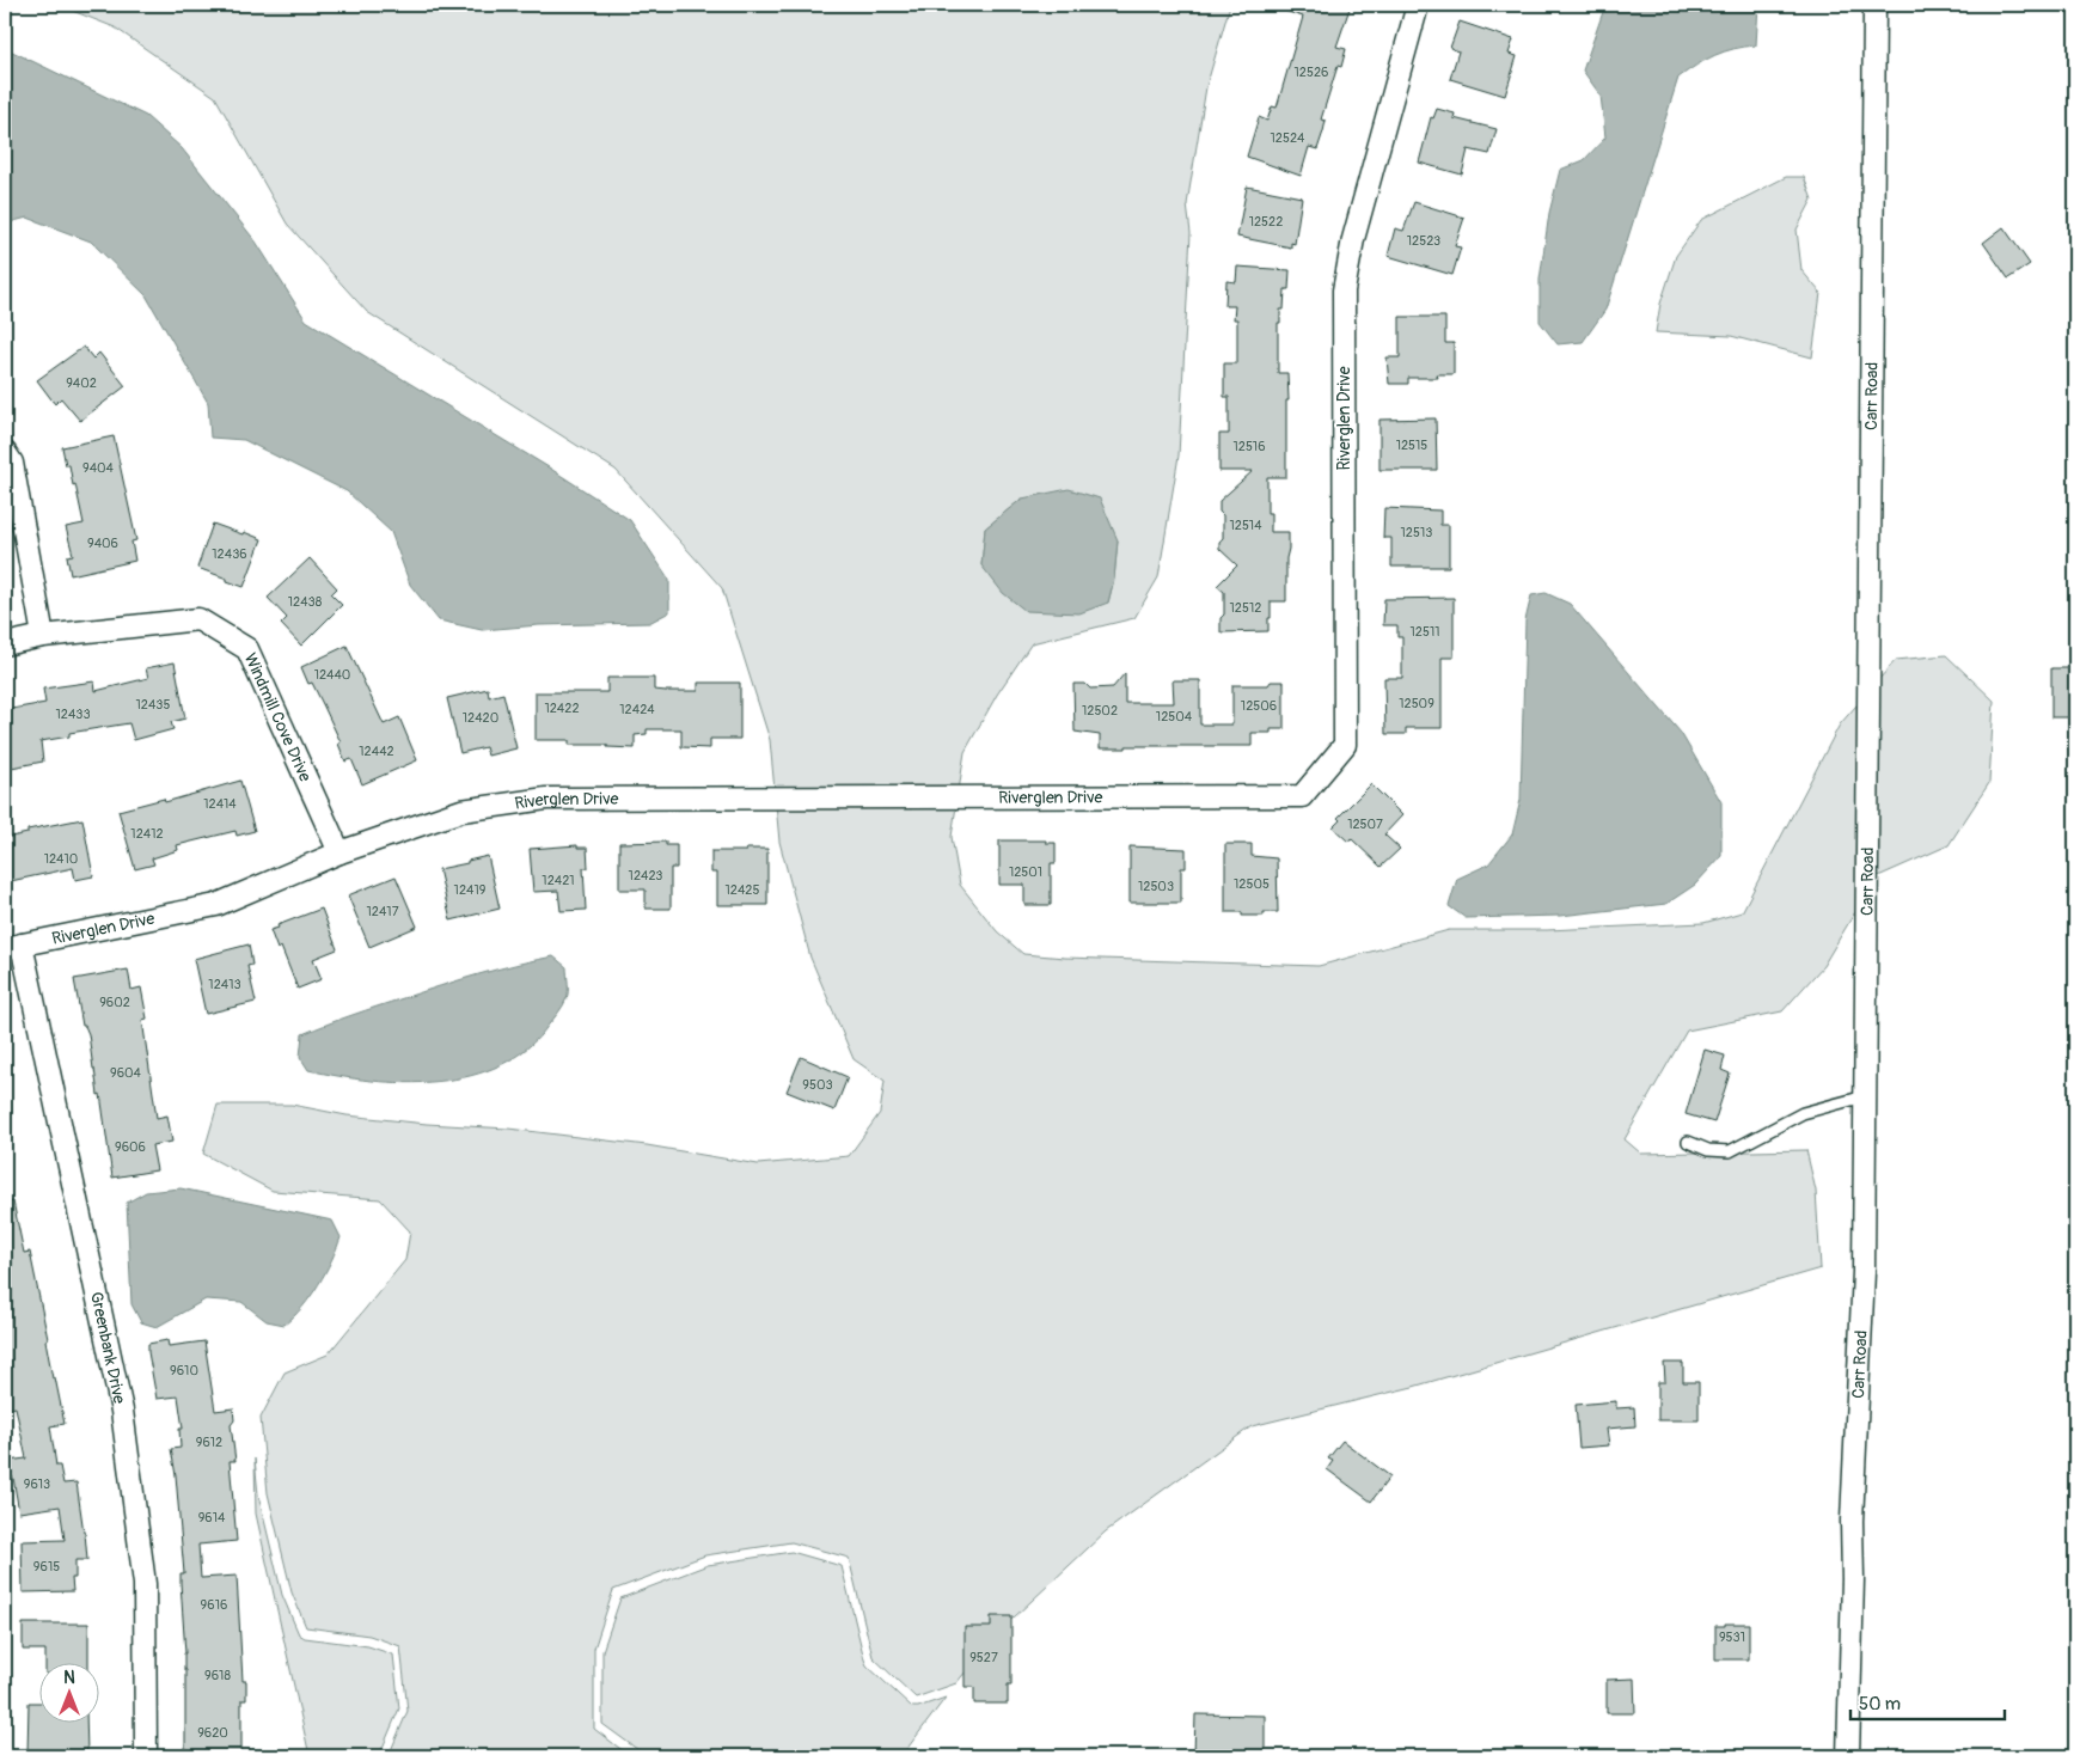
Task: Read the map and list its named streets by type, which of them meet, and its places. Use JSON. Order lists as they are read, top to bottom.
{
  "streets": {
    "street": [
      "Carr Road",
      "Riverglen Drive",
      "Windmill Cove Drive",
      "Greenbank Drive"
    ]
  },
  "crossings": [
    ["Riverglen Drive", "Windmill Cove Drive"],
    ["Riverglen Drive", "Greenbank Drive"]
  ],
  "house_numbers": [
    "12526",
    "12524",
    "12522",
    "12523",
    "9402",
    "12515",
    "12516",
    "9404",
    "12514",
    "12513",
    "9406",
    "12436",
    "12438",
    "12512",
    "12511",
    "12440",
    "12509",
    "12435",
    "12506",
    "12422",
    "12424",
    "12502",
    "12433",
    "12504",
    "12420",
    "12442",
    "12414",
    "12507",
    "12412",
    "12410",
    "12501",
    "12423",
    "12421",
    "12505",
    "12503",
    "12419",
    "12425",
    "12417",
    "12413",
    "9602",
    "9604",
    "9503",
    "9606",
    "9610",
    "9612",
    "9613",
    "9614",
    "9615",
    "9616",
    "9531",
    "9527",
    "9618",
    "9620"
  ],
  "scale_bar": "50 m",
  "north": "top"
}
